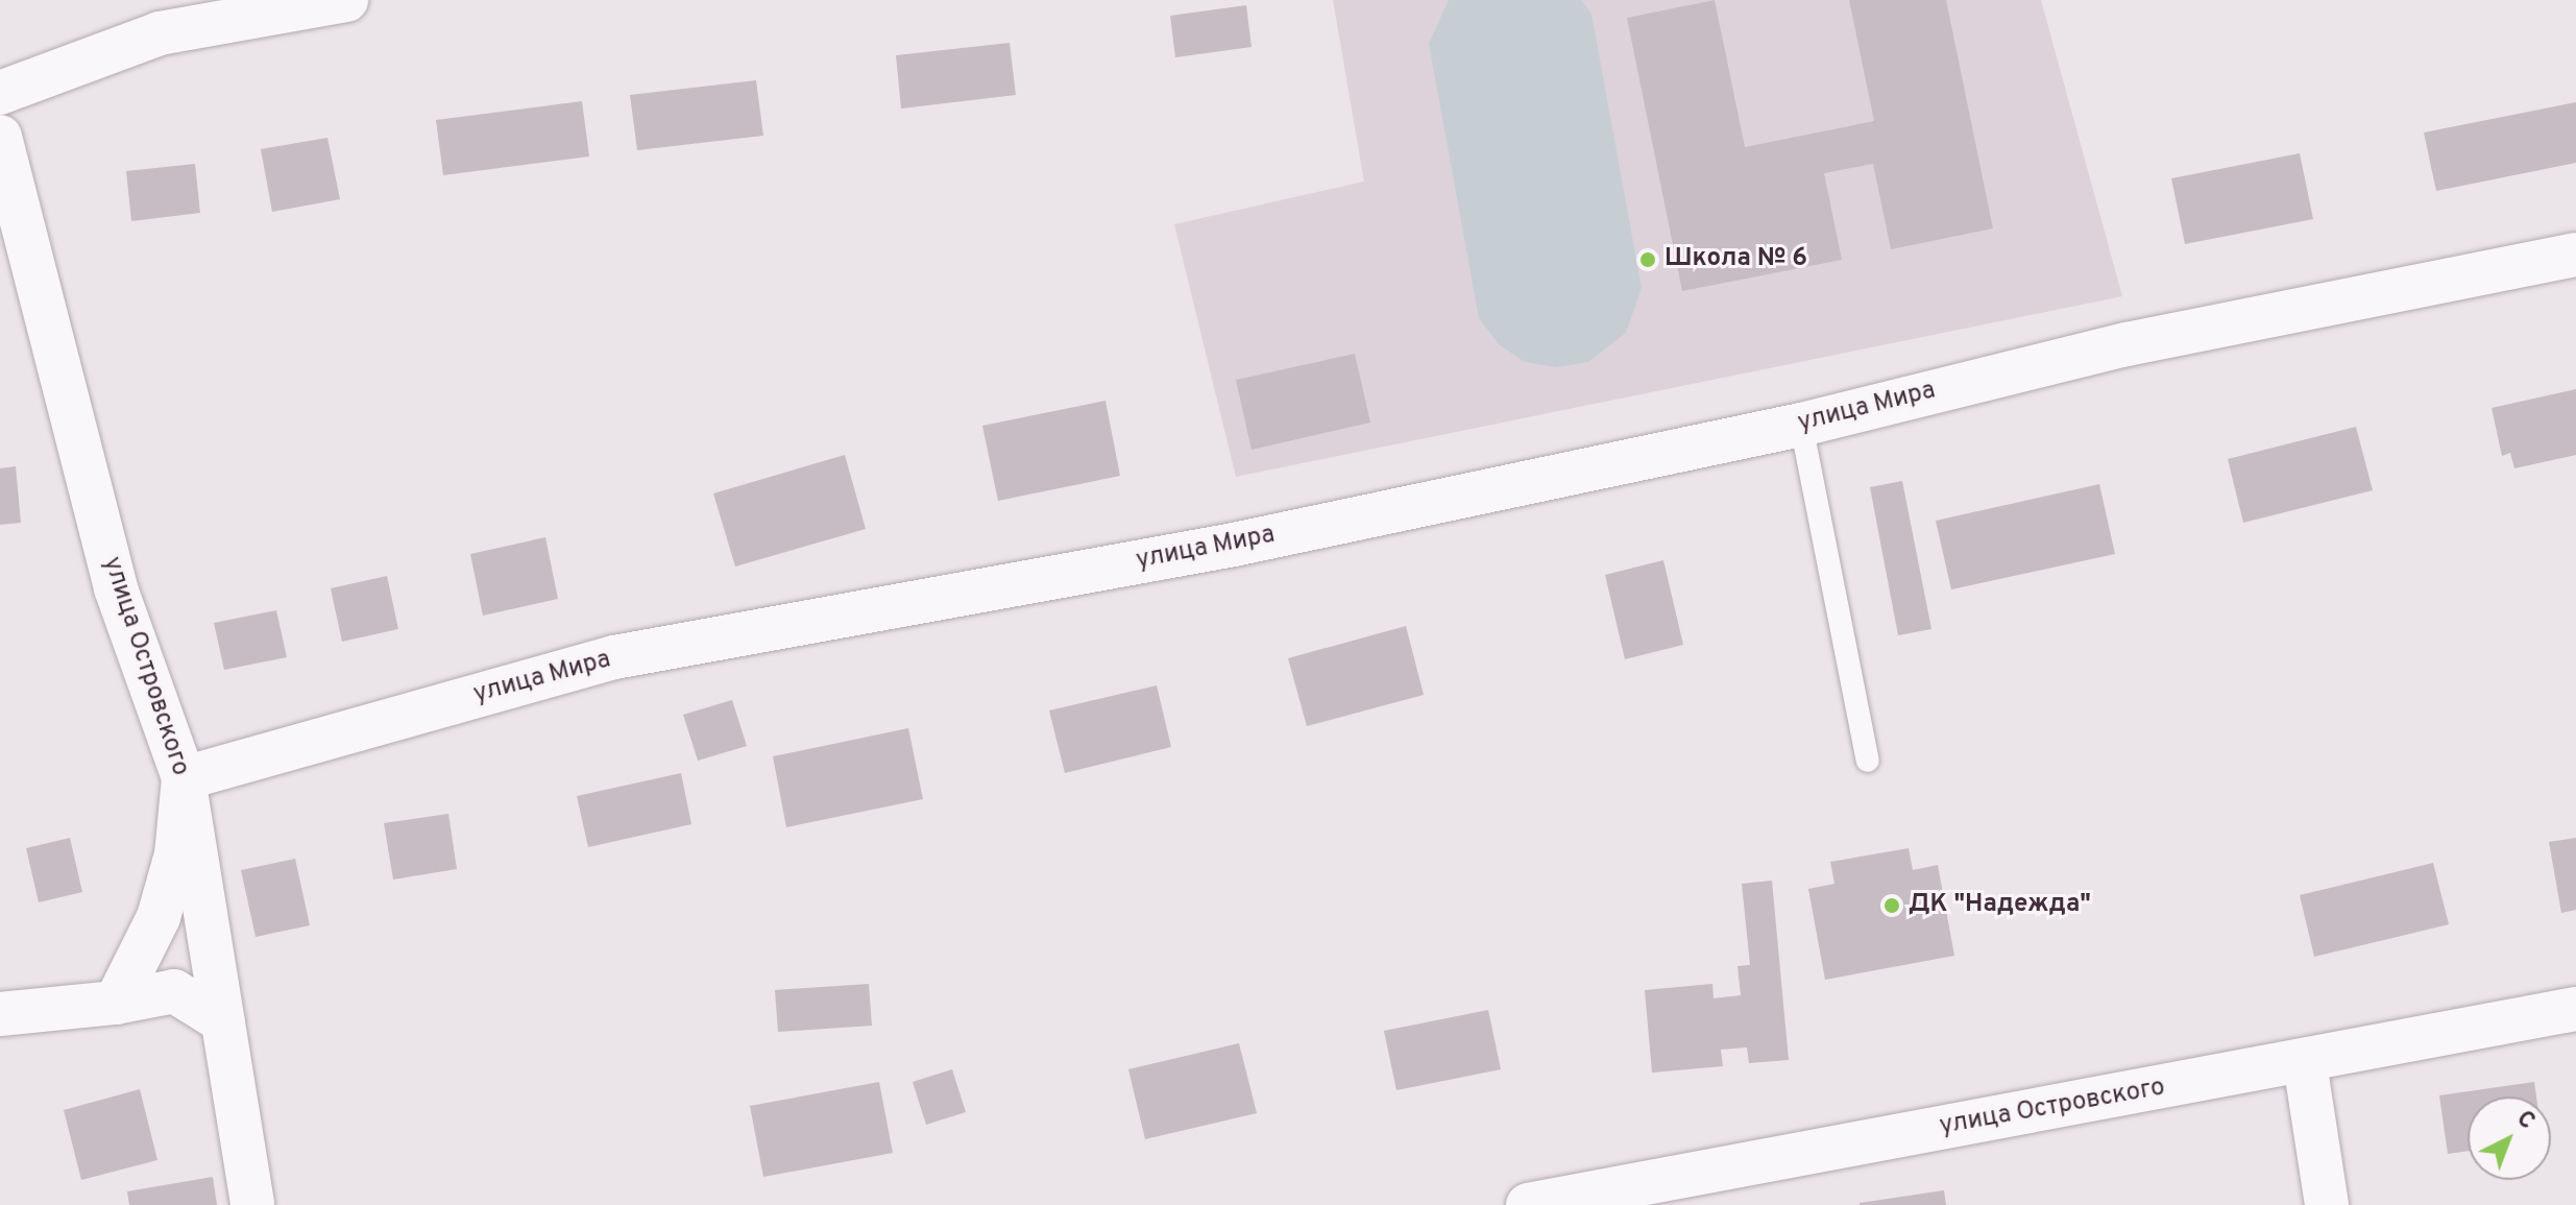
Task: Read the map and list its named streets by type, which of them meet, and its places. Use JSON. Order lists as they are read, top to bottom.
{
  "streets": {
    "street": ["улица Мира", "улица Островского"]
  },
  "crossings": [
    ["улица Мира", "улица Островского"]
  ],
  "places": ["Школа № 6", "ДК \"Надежда\""],
  "north": "top right"
}
